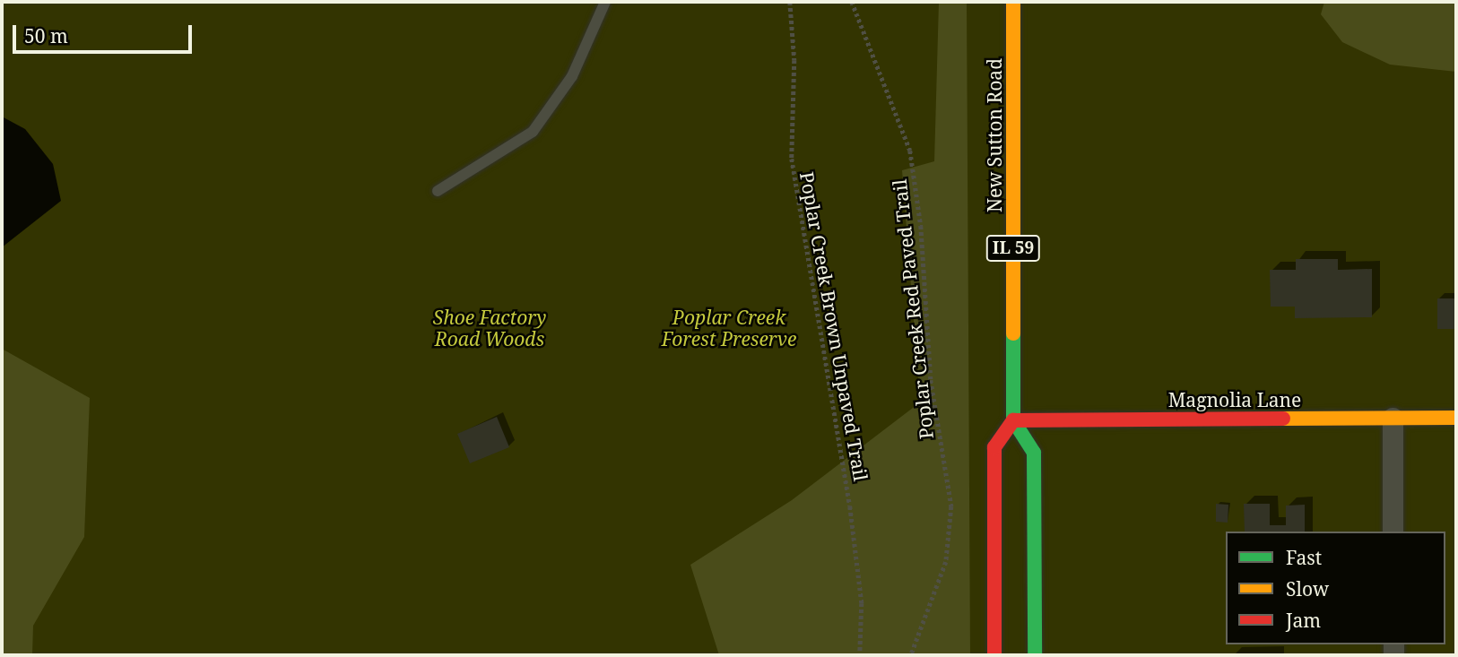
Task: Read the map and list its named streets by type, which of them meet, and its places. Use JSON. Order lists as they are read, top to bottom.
{
  "streets": {
    "main road": ["New Sutton Road", "IL 59", "Magnolia Lane"],
    "path": ["Poplar Creek Red Paved Trail", "Poplar Creek Brown Unpaved Trail"]
  },
  "crossings": [
    ["New Sutton Road", "Magnolia Lane"]
  ],
  "parks": ["Shoe Factory Road Woods", "Poplar Creek Forest Preserve"],
  "legend": ["Fast", "Slow", "Jam"],
  "scale_bar": "50 m"
}
